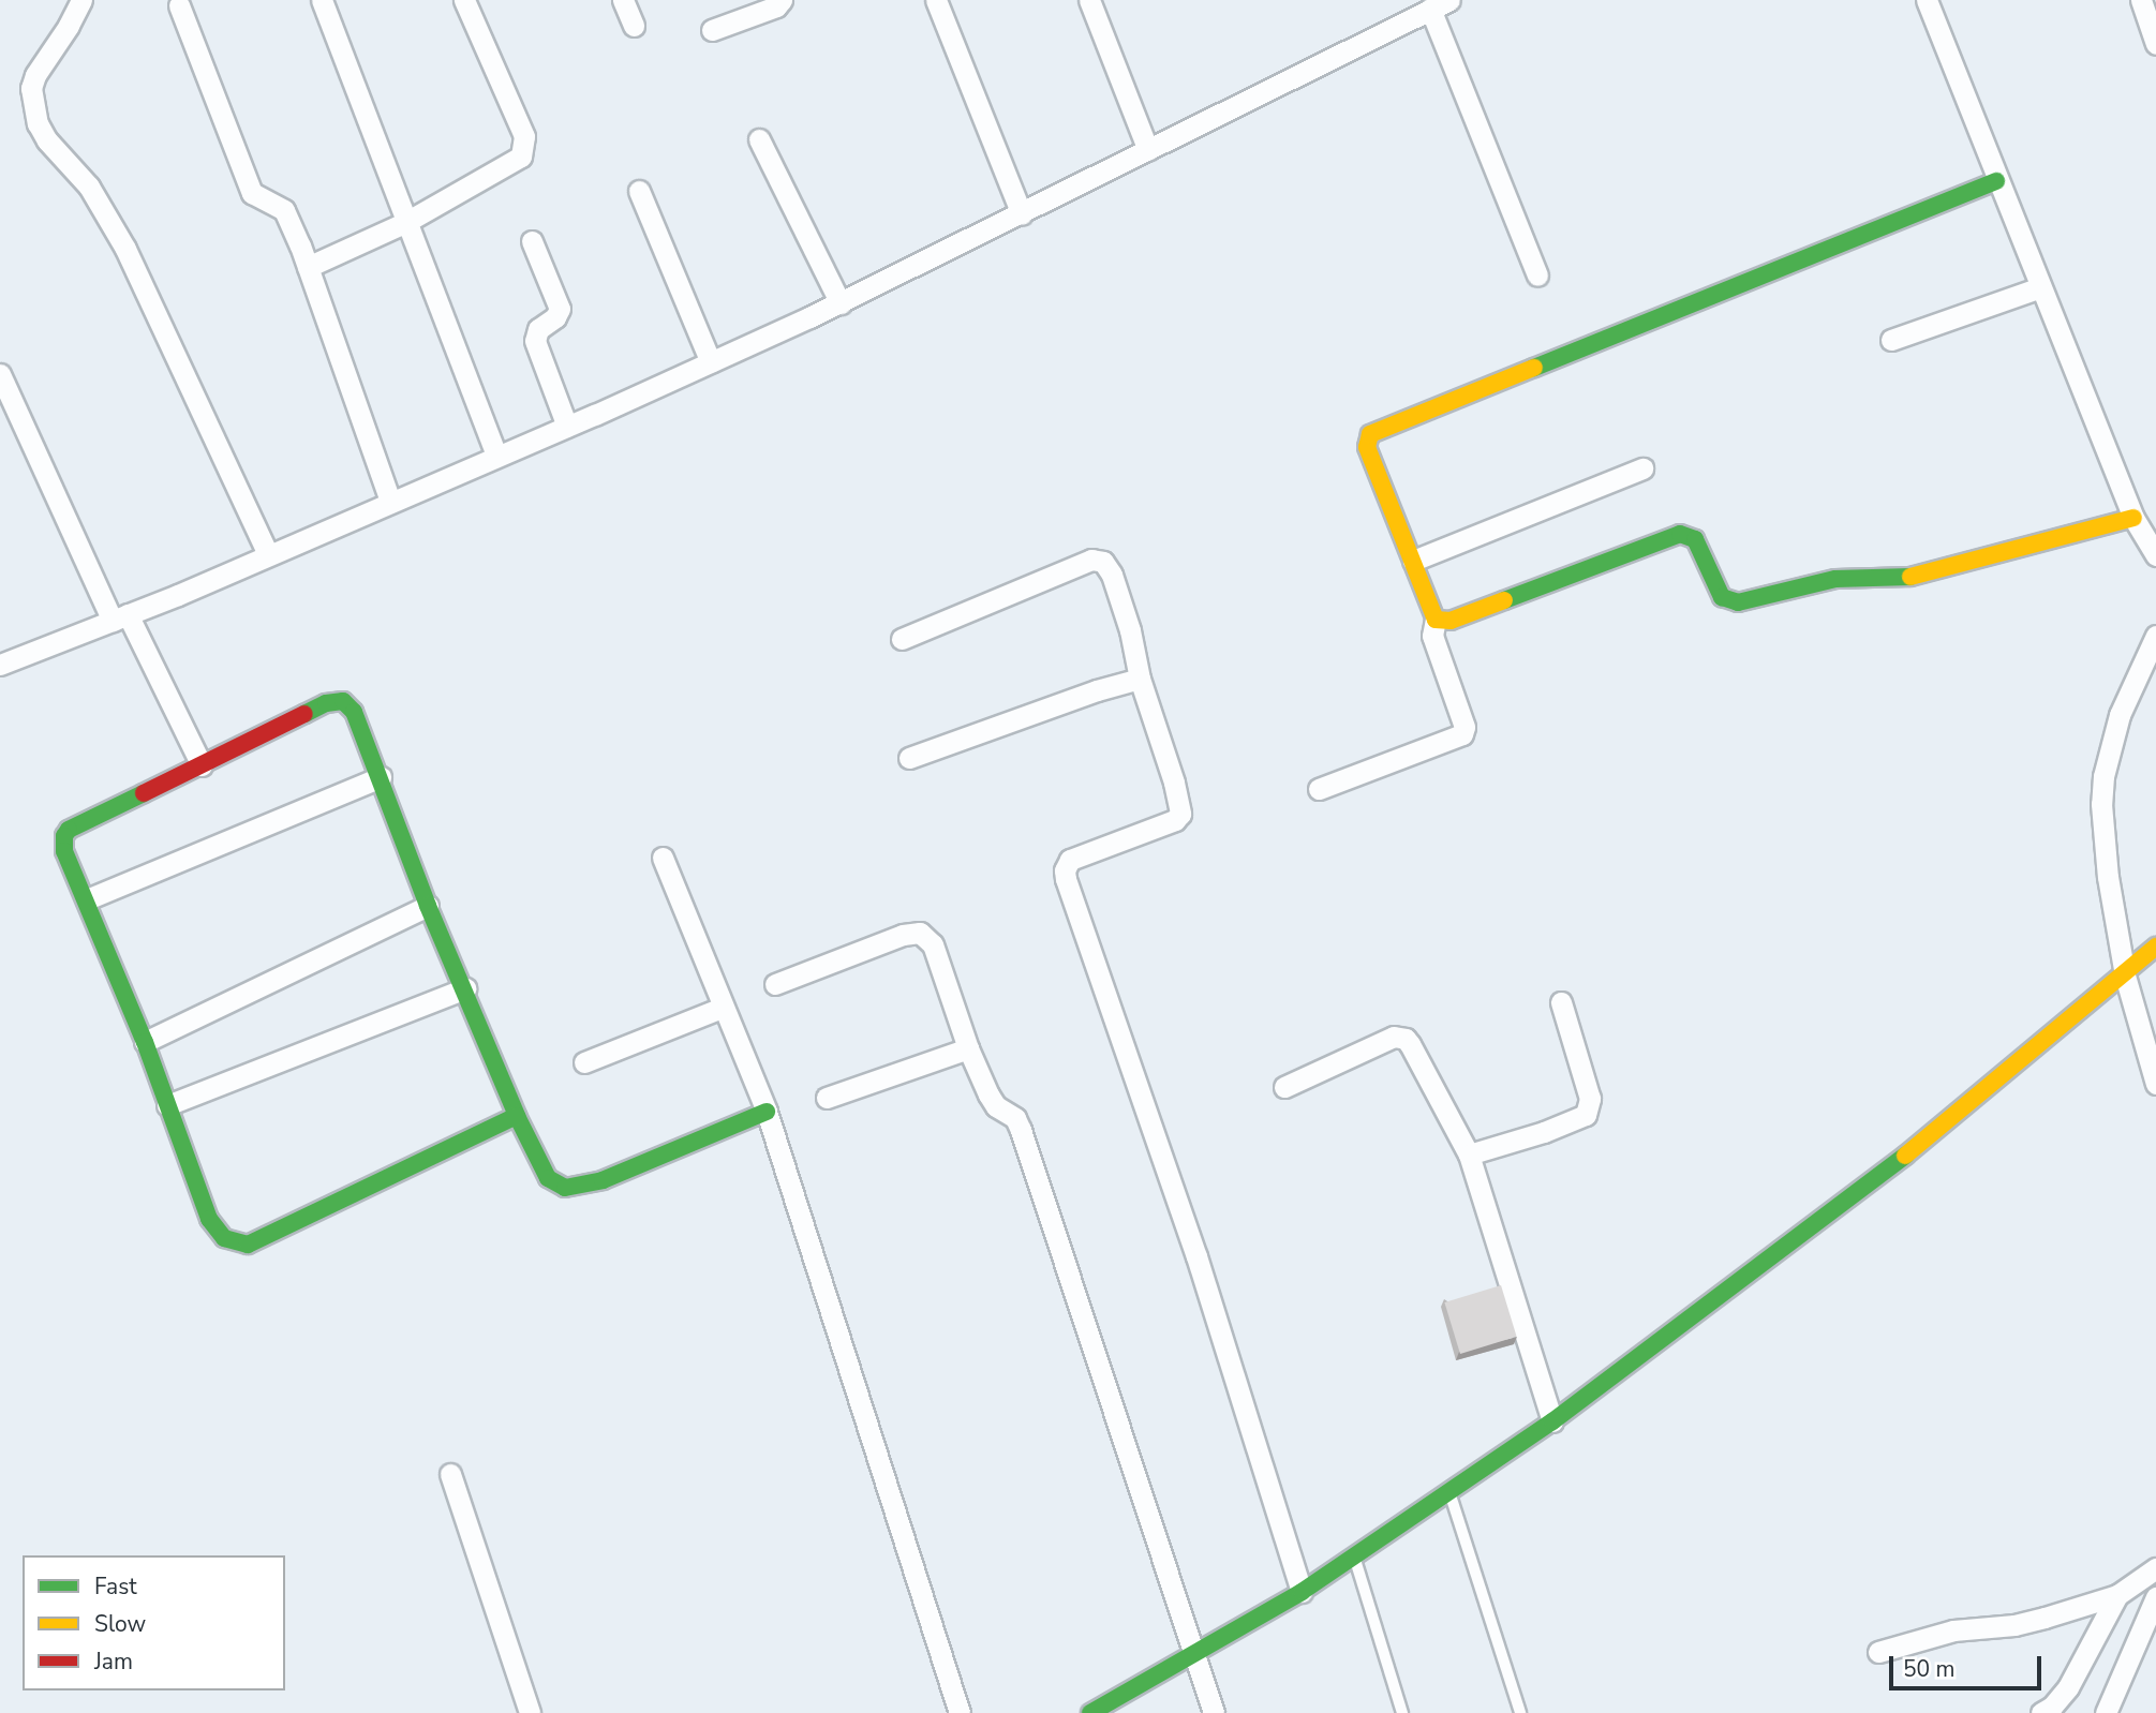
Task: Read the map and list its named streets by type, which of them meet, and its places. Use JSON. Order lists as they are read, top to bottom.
{
  "legend": ["Fast", "Slow", "Jam"],
  "scale_bar": "50 m"
}
